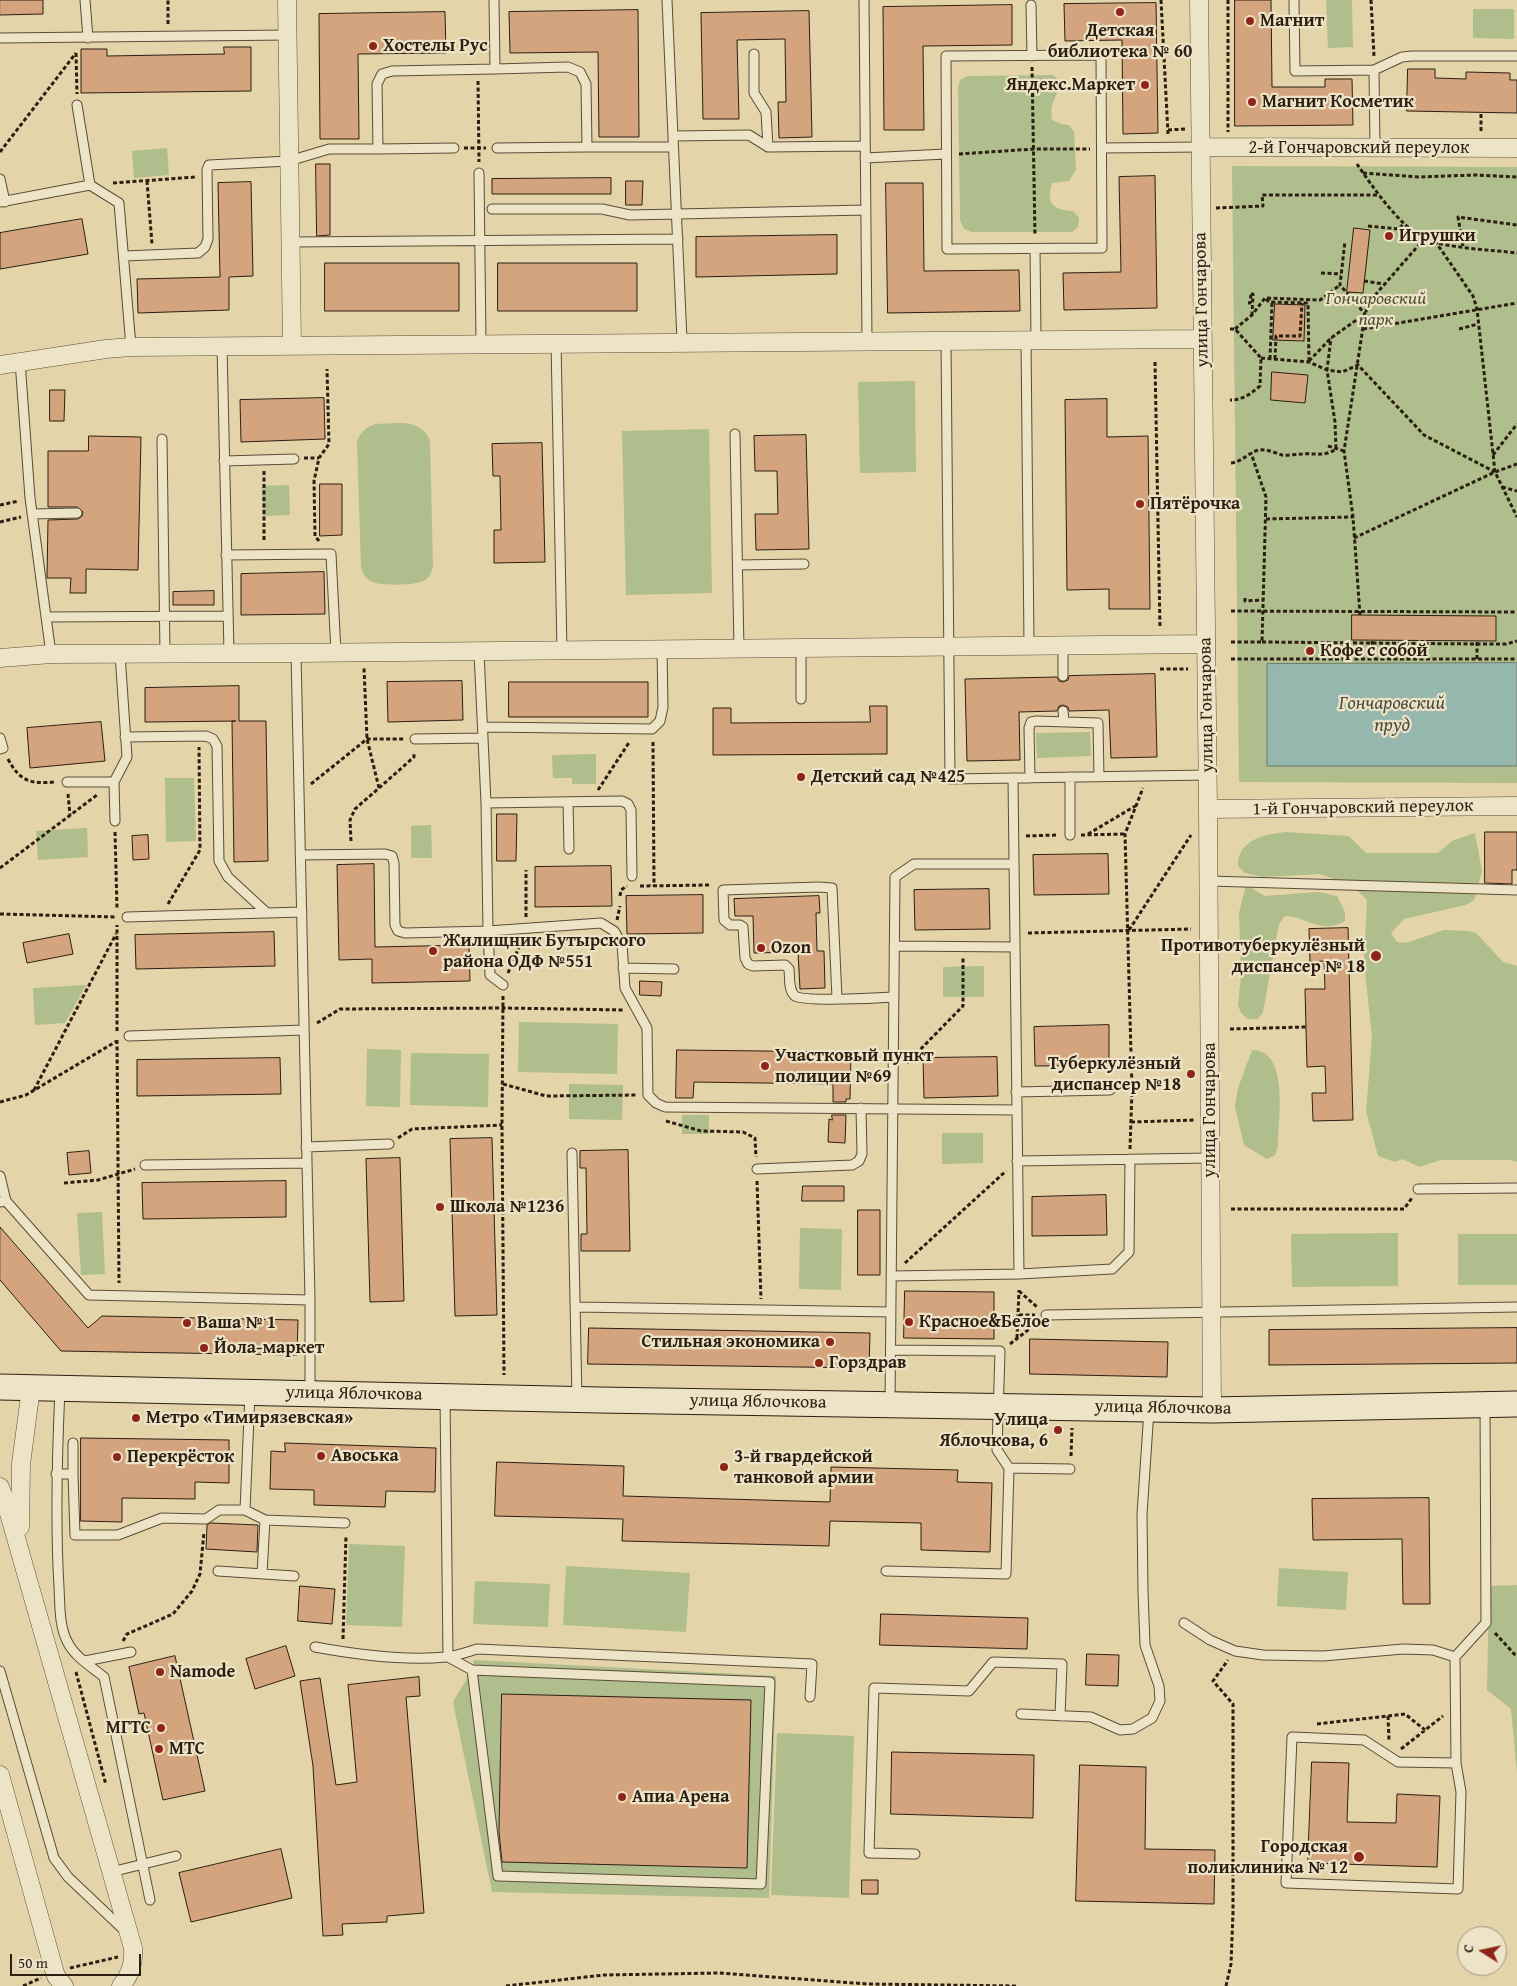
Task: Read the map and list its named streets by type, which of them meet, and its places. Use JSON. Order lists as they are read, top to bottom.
{
  "streets": {
    "street": [
      "2-й Гончаровский переулок",
      "улица Гончарова",
      "1-й Гончаровский переулок",
      "улица Яблочкова"
    ]
  },
  "crossings": [
    ["2-й Гончаровский переулок", "улица Гончарова"],
    ["улица Гончарова", "1-й Гончаровский переулок"],
    ["улица Гончарова", "улица Яблочкова"]
  ],
  "water": ["Гончаровский пруд"],
  "parks": ["Гончаровский парк"],
  "places": [
    "Детская библиотека № 60",
    "Магнит",
    "Хостелы Рус",
    "Яндекс.Маркет",
    "Магнит Косметик",
    "Игрушки",
    "Пятёрочка",
    "Кофе с собой",
    "Детский сад №425",
    "Ozon",
    "Жилищник Бутырского района ОДФ №551",
    "Противотуберкулёзный диспансер № 18",
    "Участковый пункт полиции №69",
    "Туберкулёзный диспансер №18",
    "Школа №1236",
    "Красное&Белое",
    "Ваша № 1",
    "Стильная экономика",
    "Йола-маркет",
    "Горздрав",
    "Метро «Тимирязевская»",
    "Улица Яблочкова, 6",
    "Авоська",
    "Перекрёсток",
    "3-й гвардейской танковой армии",
    "Namode",
    "МГТС",
    "МТС",
    "Апиа Арена",
    "Городская поликлиника № 12"
  ],
  "scale_bar": "50 m",
  "north": "left"
}
